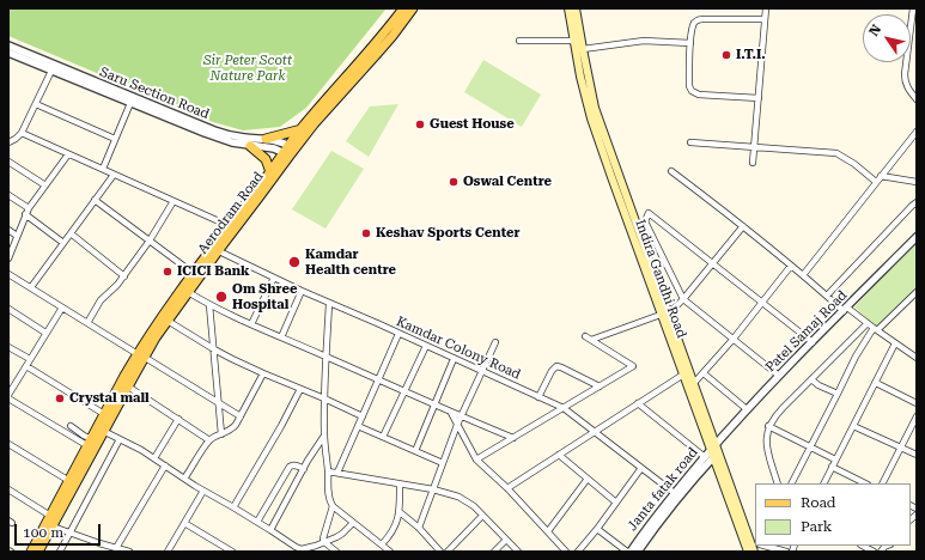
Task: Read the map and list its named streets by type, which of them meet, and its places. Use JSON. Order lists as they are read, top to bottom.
{
  "streets": {
    "main road": ["Aerodram Road", "Indira Gandhi Road"],
    "street": [
      "Saru Section Road",
      "Patel Samaj Road",
      "Kamdar Colony Road",
      "Janta fatak road"
    ]
  },
  "crossings": [
    ["Saru Section Road", "Aerodram Road"],
    ["Aerodram Road", "Kamdar Colony Road"],
    ["Indira Gandhi Road", "Patel Samaj Road"],
    ["Indira Gandhi Road", "Janta fatak road"],
    ["Patel Samaj Road", "Janta fatak road"],
    ["Kamdar Colony Road", "Janta fatak road"]
  ],
  "parks": ["Sir Peter Scott Nature Park"],
  "places": [
    "I.T.I.",
    "Guest House",
    "Oswal Centre",
    "Keshav Sports Center",
    "Kamdar Health centre",
    "ICICI Bank",
    "Om Shree Hospital",
    "Crystal mall"
  ],
  "legend": ["Road", "Park"],
  "scale_bar": "100 m",
  "north": "top left"
}
